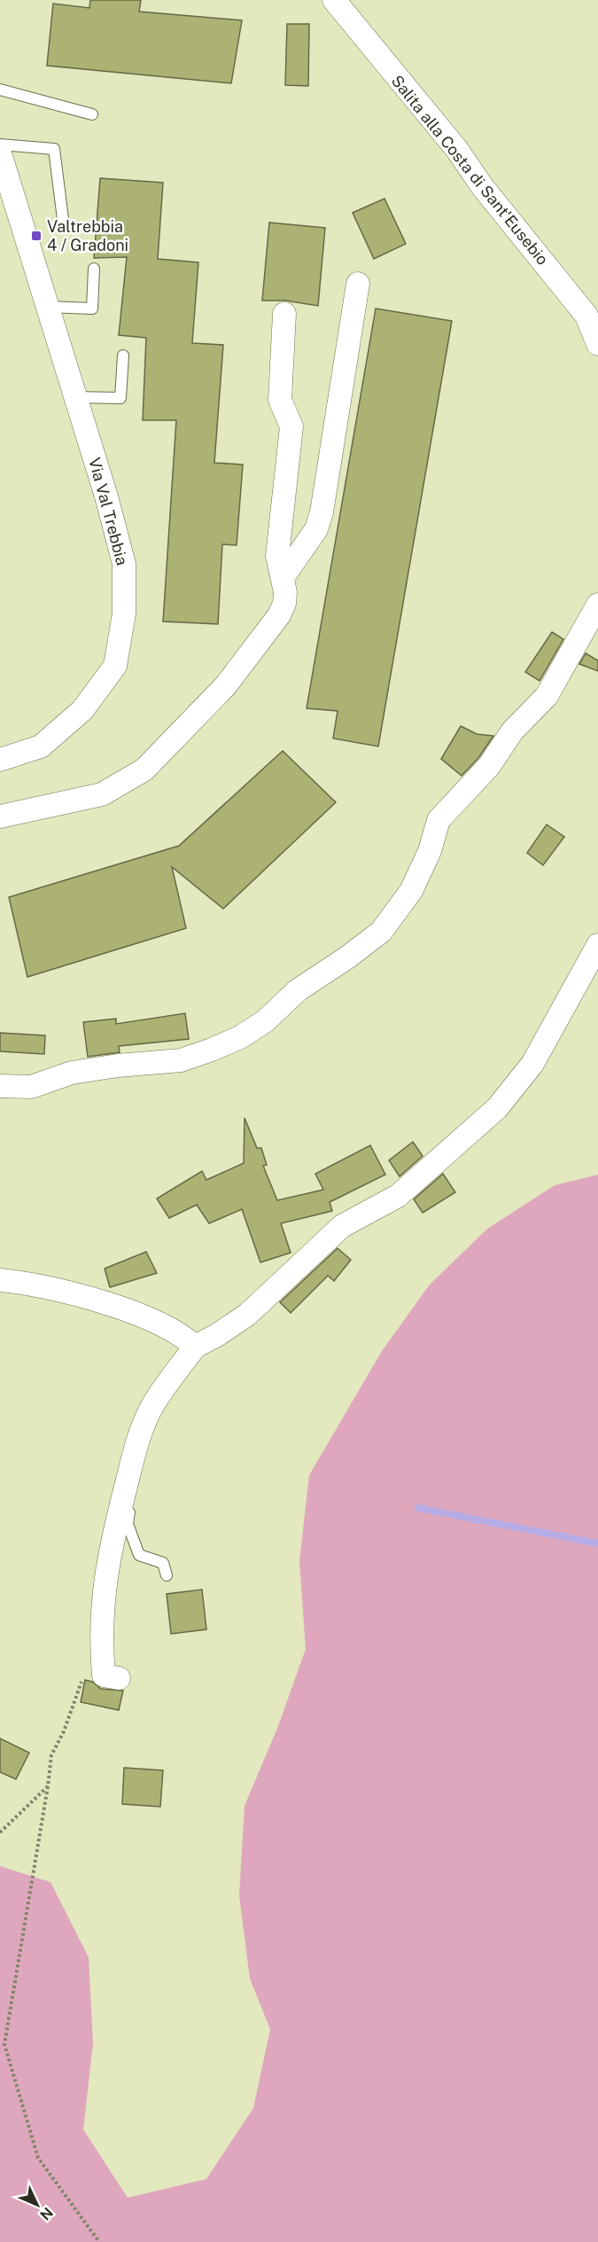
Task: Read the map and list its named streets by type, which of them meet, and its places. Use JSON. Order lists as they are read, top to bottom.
{
  "streets": {
    "street": ["Salita alla Costa di Sant'Eusebio", "Via Val Trebbia"]
  },
  "places": {
    "transit": ["Valtrebbia 4 / Gradoni"]
  },
  "north": "bottom right"
}
